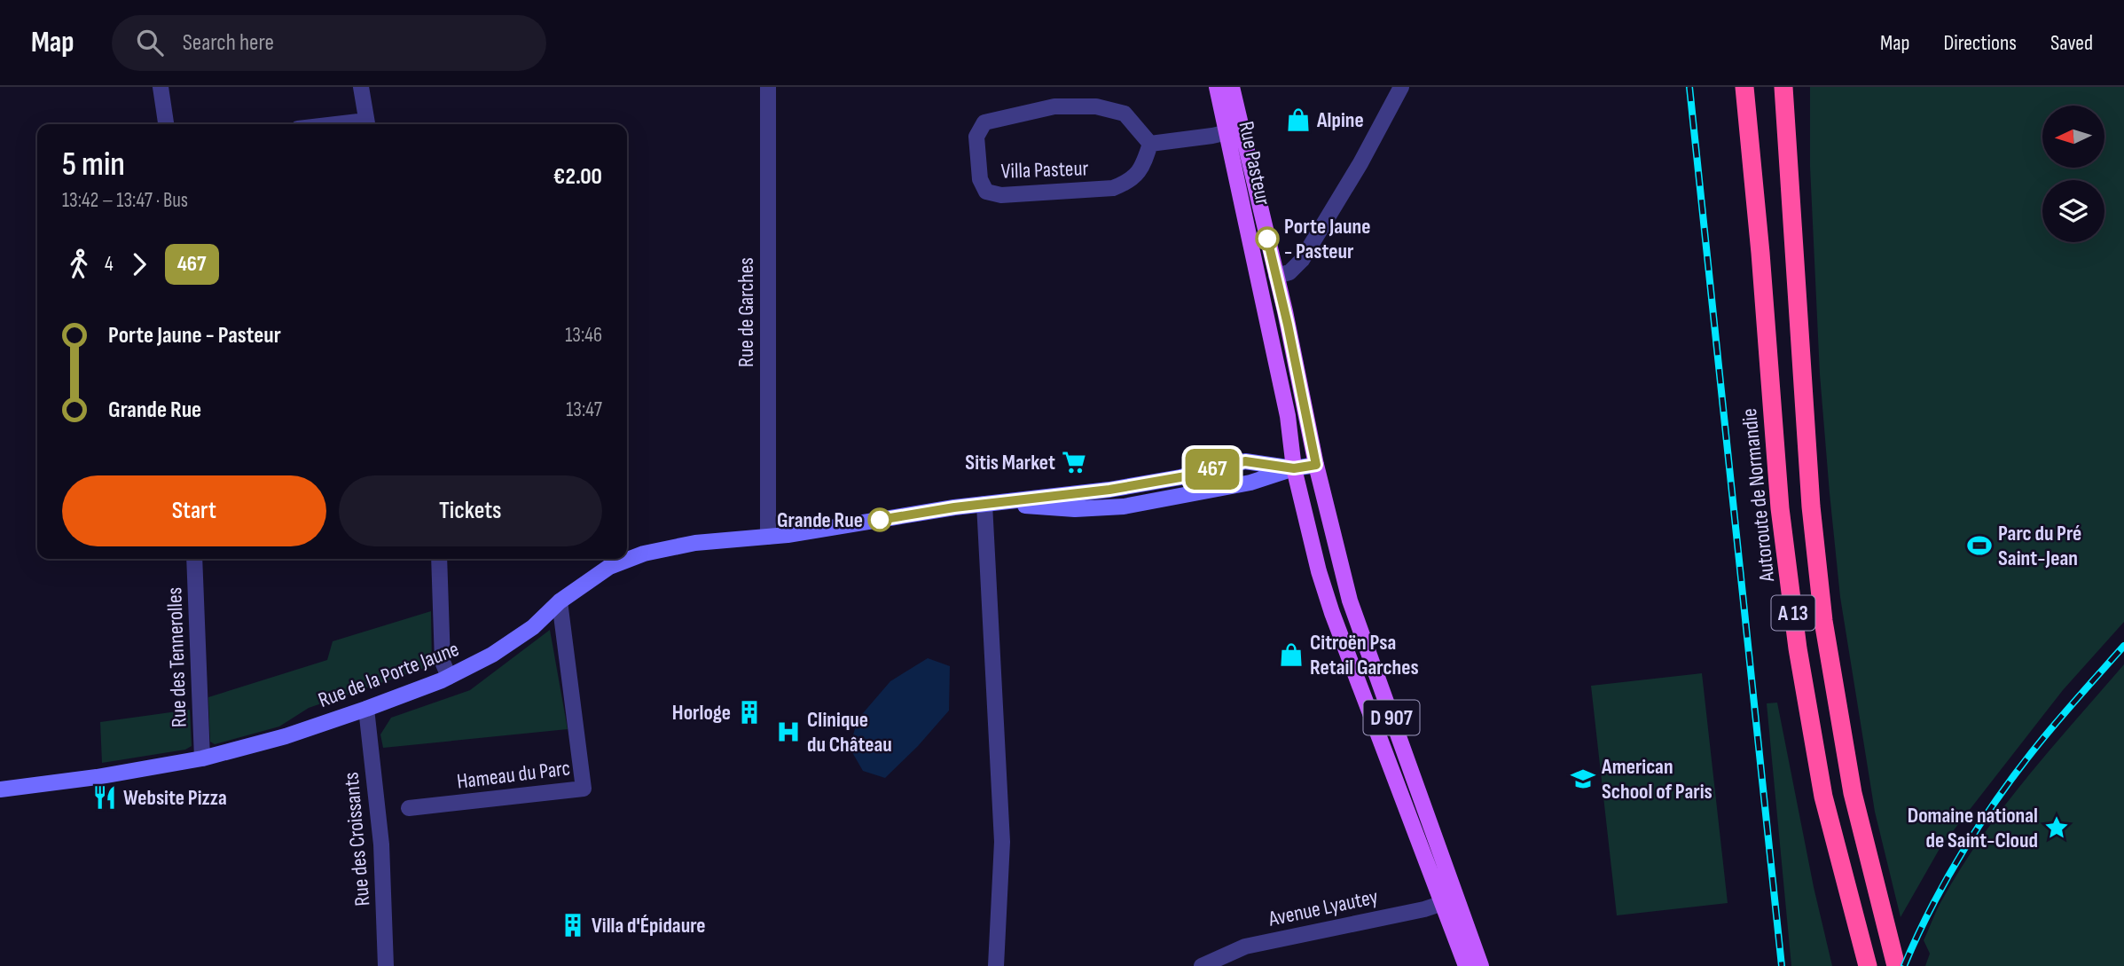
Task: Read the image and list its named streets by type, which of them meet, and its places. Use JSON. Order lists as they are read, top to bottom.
{
  "streets": {
    "highway": ["Autoroute de Normandie", "A 13"],
    "main road": ["Rue Pasteur", "Rue de la Porte Jaune", "D 907"],
    "street": [
      "Villa Pasteur",
      "Rue de Garches",
      "Rue des Tennerolles",
      "Hameau du Parc",
      "Rue des Croissants",
      "Avenue Lyautey"
    ]
  },
  "crossings": [
    ["Rue Pasteur", "Rue de la Porte Jaune"],
    ["Rue Pasteur", "D 907"],
    ["Rue de Garches", "Rue de la Porte Jaune"],
    ["Rue des Tennerolles", "Rue de la Porte Jaune"],
    ["Rue de la Porte Jaune", "D 907"],
    ["Rue de la Porte Jaune", "Hameau du Parc"],
    ["Rue de la Porte Jaune", "Rue des Croissants"],
    ["D 907", "Avenue Lyautey"]
  ],
  "places": {
    "shop": ["Alpine", "Citroën Psa Retail Garches"],
    "other": ["Porte Jaune - Pasteur", "Grande Rue"],
    "supermarket": ["Sitis Market"],
    "sports": ["Parc du Pré Saint-Jean"],
    "building": ["Horloge", "Villa d'Épidaure"],
    "hospital": ["Clinique du Château"],
    "school or university": ["American School of Paris"],
    "restaurant": ["Website Pizza"],
    "place": ["Domaine national de Saint-Cloud"]
  },
  "lines": ["bus line 467"],
  "north": "left",
  "page": {
    "header": "Map",
    "search": "Search here",
    "nav": ["Map", "Directions", "Saved"],
    "on_map": "467",
    "heading": ["5 min", "13:42 – 13:47 · Bus", "€2.00"],
    "legs": ["4", "467"],
    "list": [
      {
        "name": "Porte Jaune - Pasteur",
        "value": "13:46"
      },
      {
        "name": "Grande Rue",
        "value": "13:47"
      }
    ],
    "buttons": ["Start", "Tickets"]
  }
}
